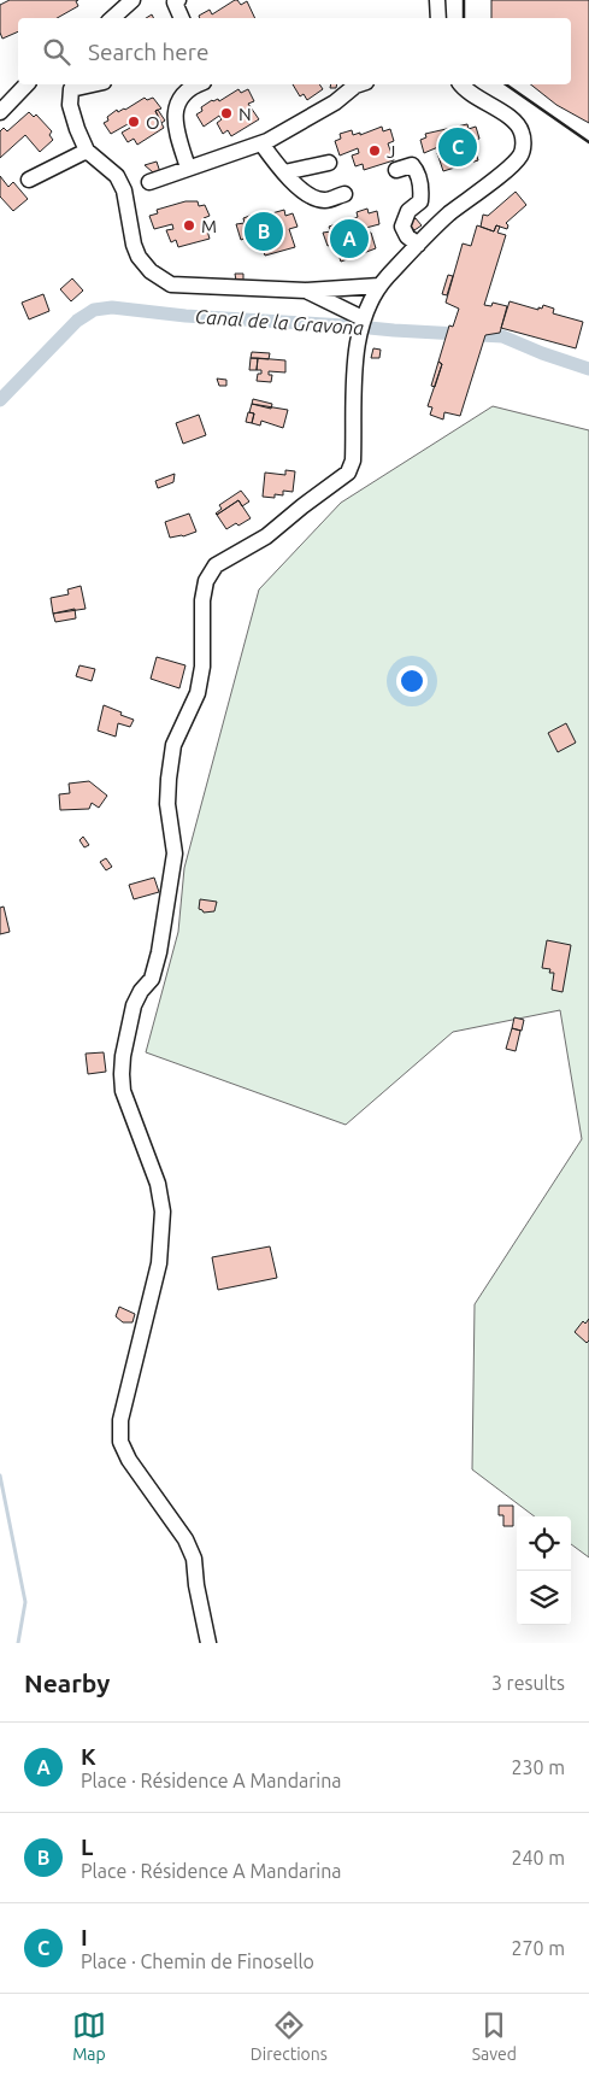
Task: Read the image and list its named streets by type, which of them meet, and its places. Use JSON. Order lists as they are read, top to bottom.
{
  "water": ["Canal de la Gravona"],
  "places": [
    "N",
    "O",
    "J",
    "M"
  ],
  "page": {
    "search": "Search here",
    "pins": ["C", "B", "A"],
    "heading": ["Nearby", "3 results"],
    "list": [
      {
        "mark": "A",
        "name": "K",
        "note": "Place · Résidence A Mandarina",
        "value": "230 m"
      },
      {
        "mark": "B",
        "name": "L",
        "note": "Place · Résidence A Mandarina",
        "value": "240 m"
      },
      {
        "mark": "C",
        "name": "I",
        "note": "Place · Chemin de Finosello",
        "value": "270 m"
      }
    ],
    "nav": ["Map", "Directions", "Saved"]
  }
}
